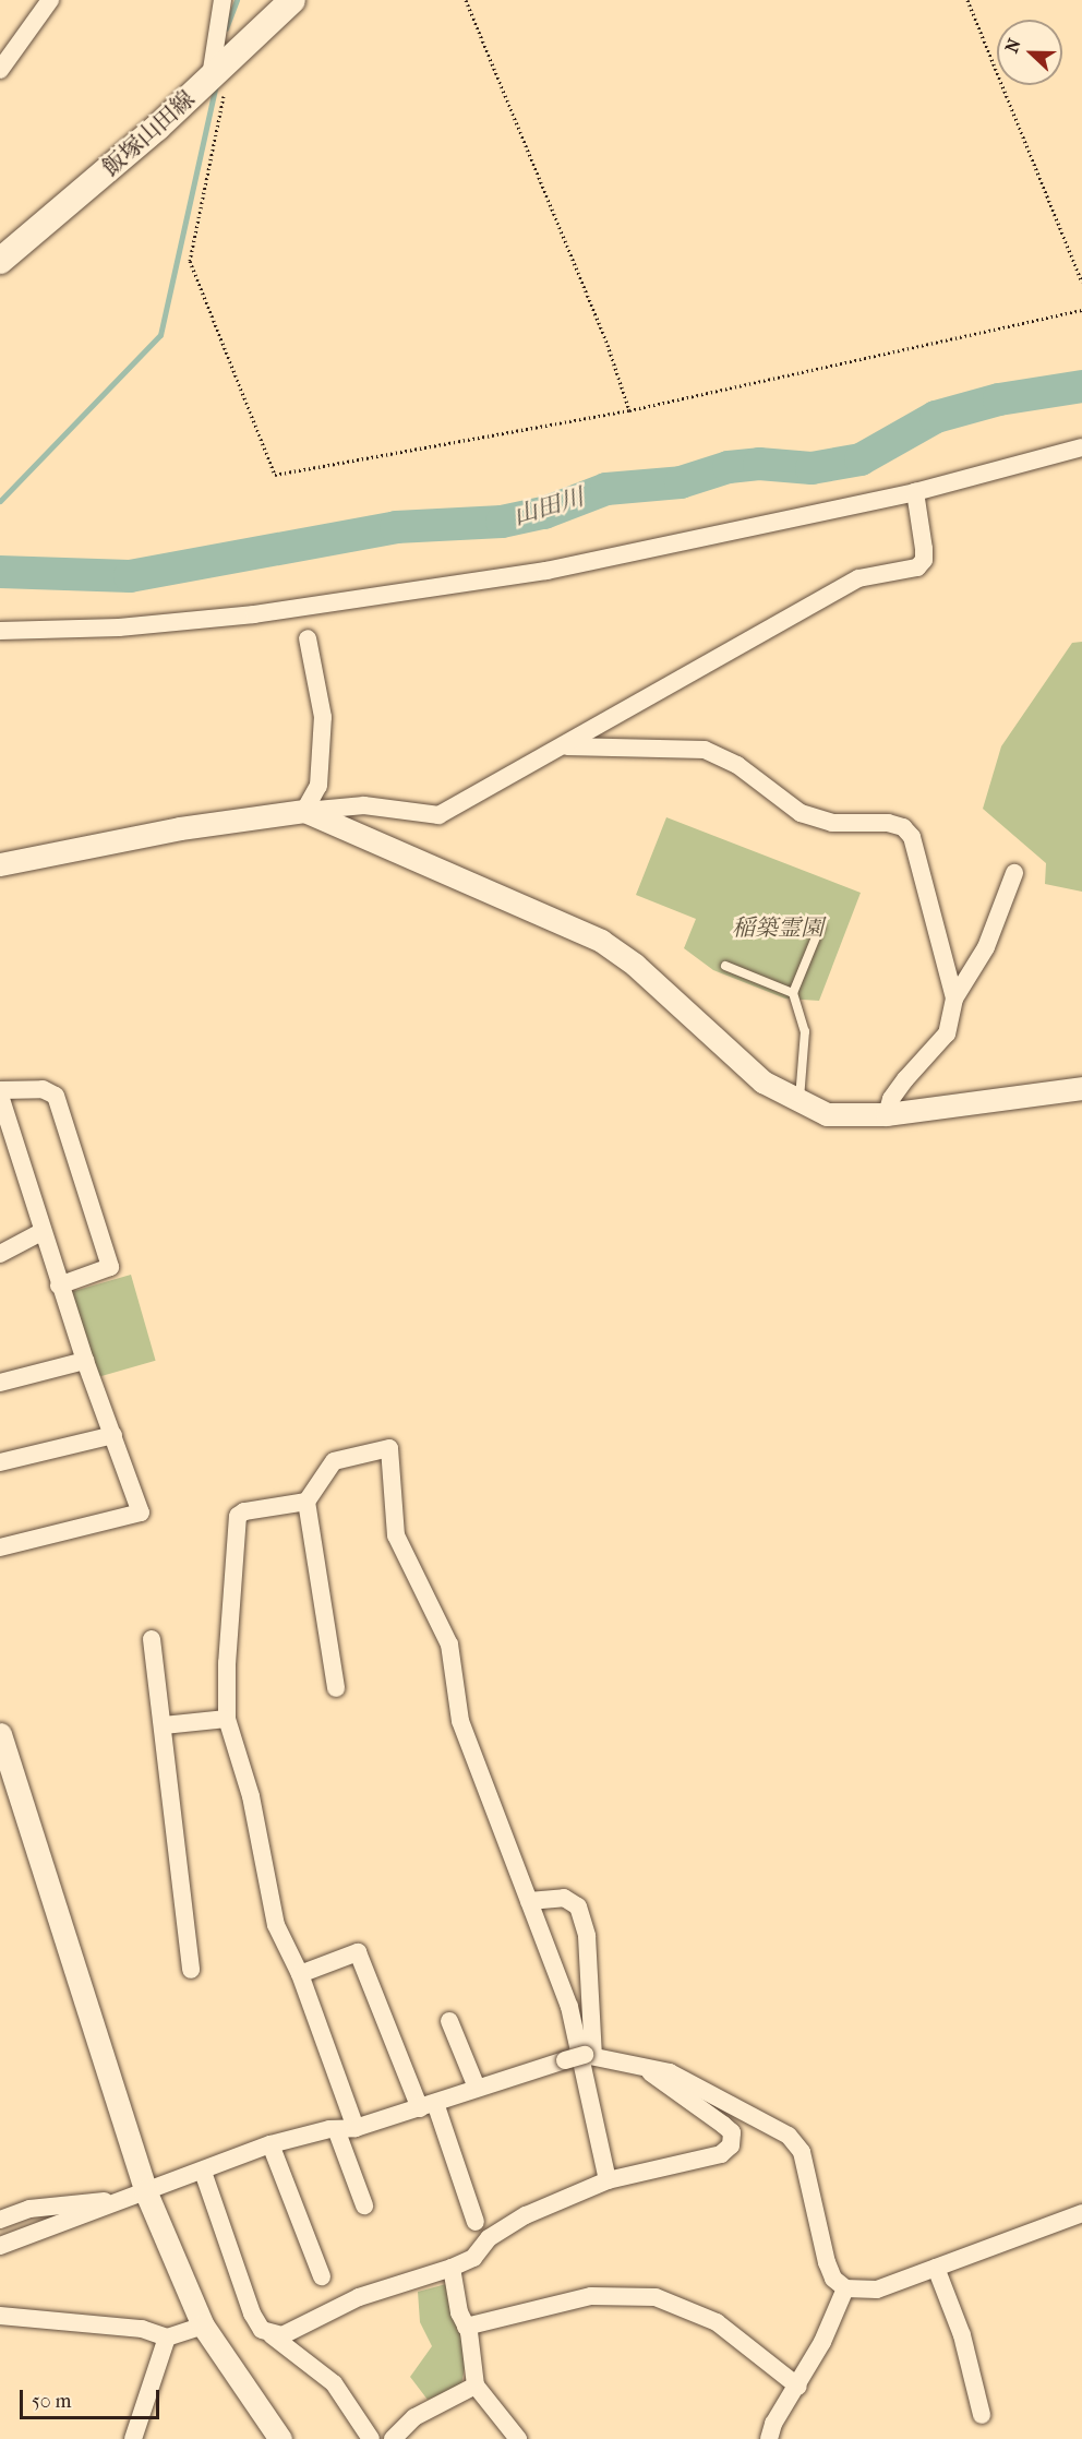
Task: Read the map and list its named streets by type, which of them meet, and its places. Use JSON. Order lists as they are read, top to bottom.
{
  "streets": {
    "main road": ["飯塚山田線"]
  },
  "water": ["山田川"],
  "parks": ["稲築霊園"],
  "scale_bar": "50 m",
  "north": "left"
}
